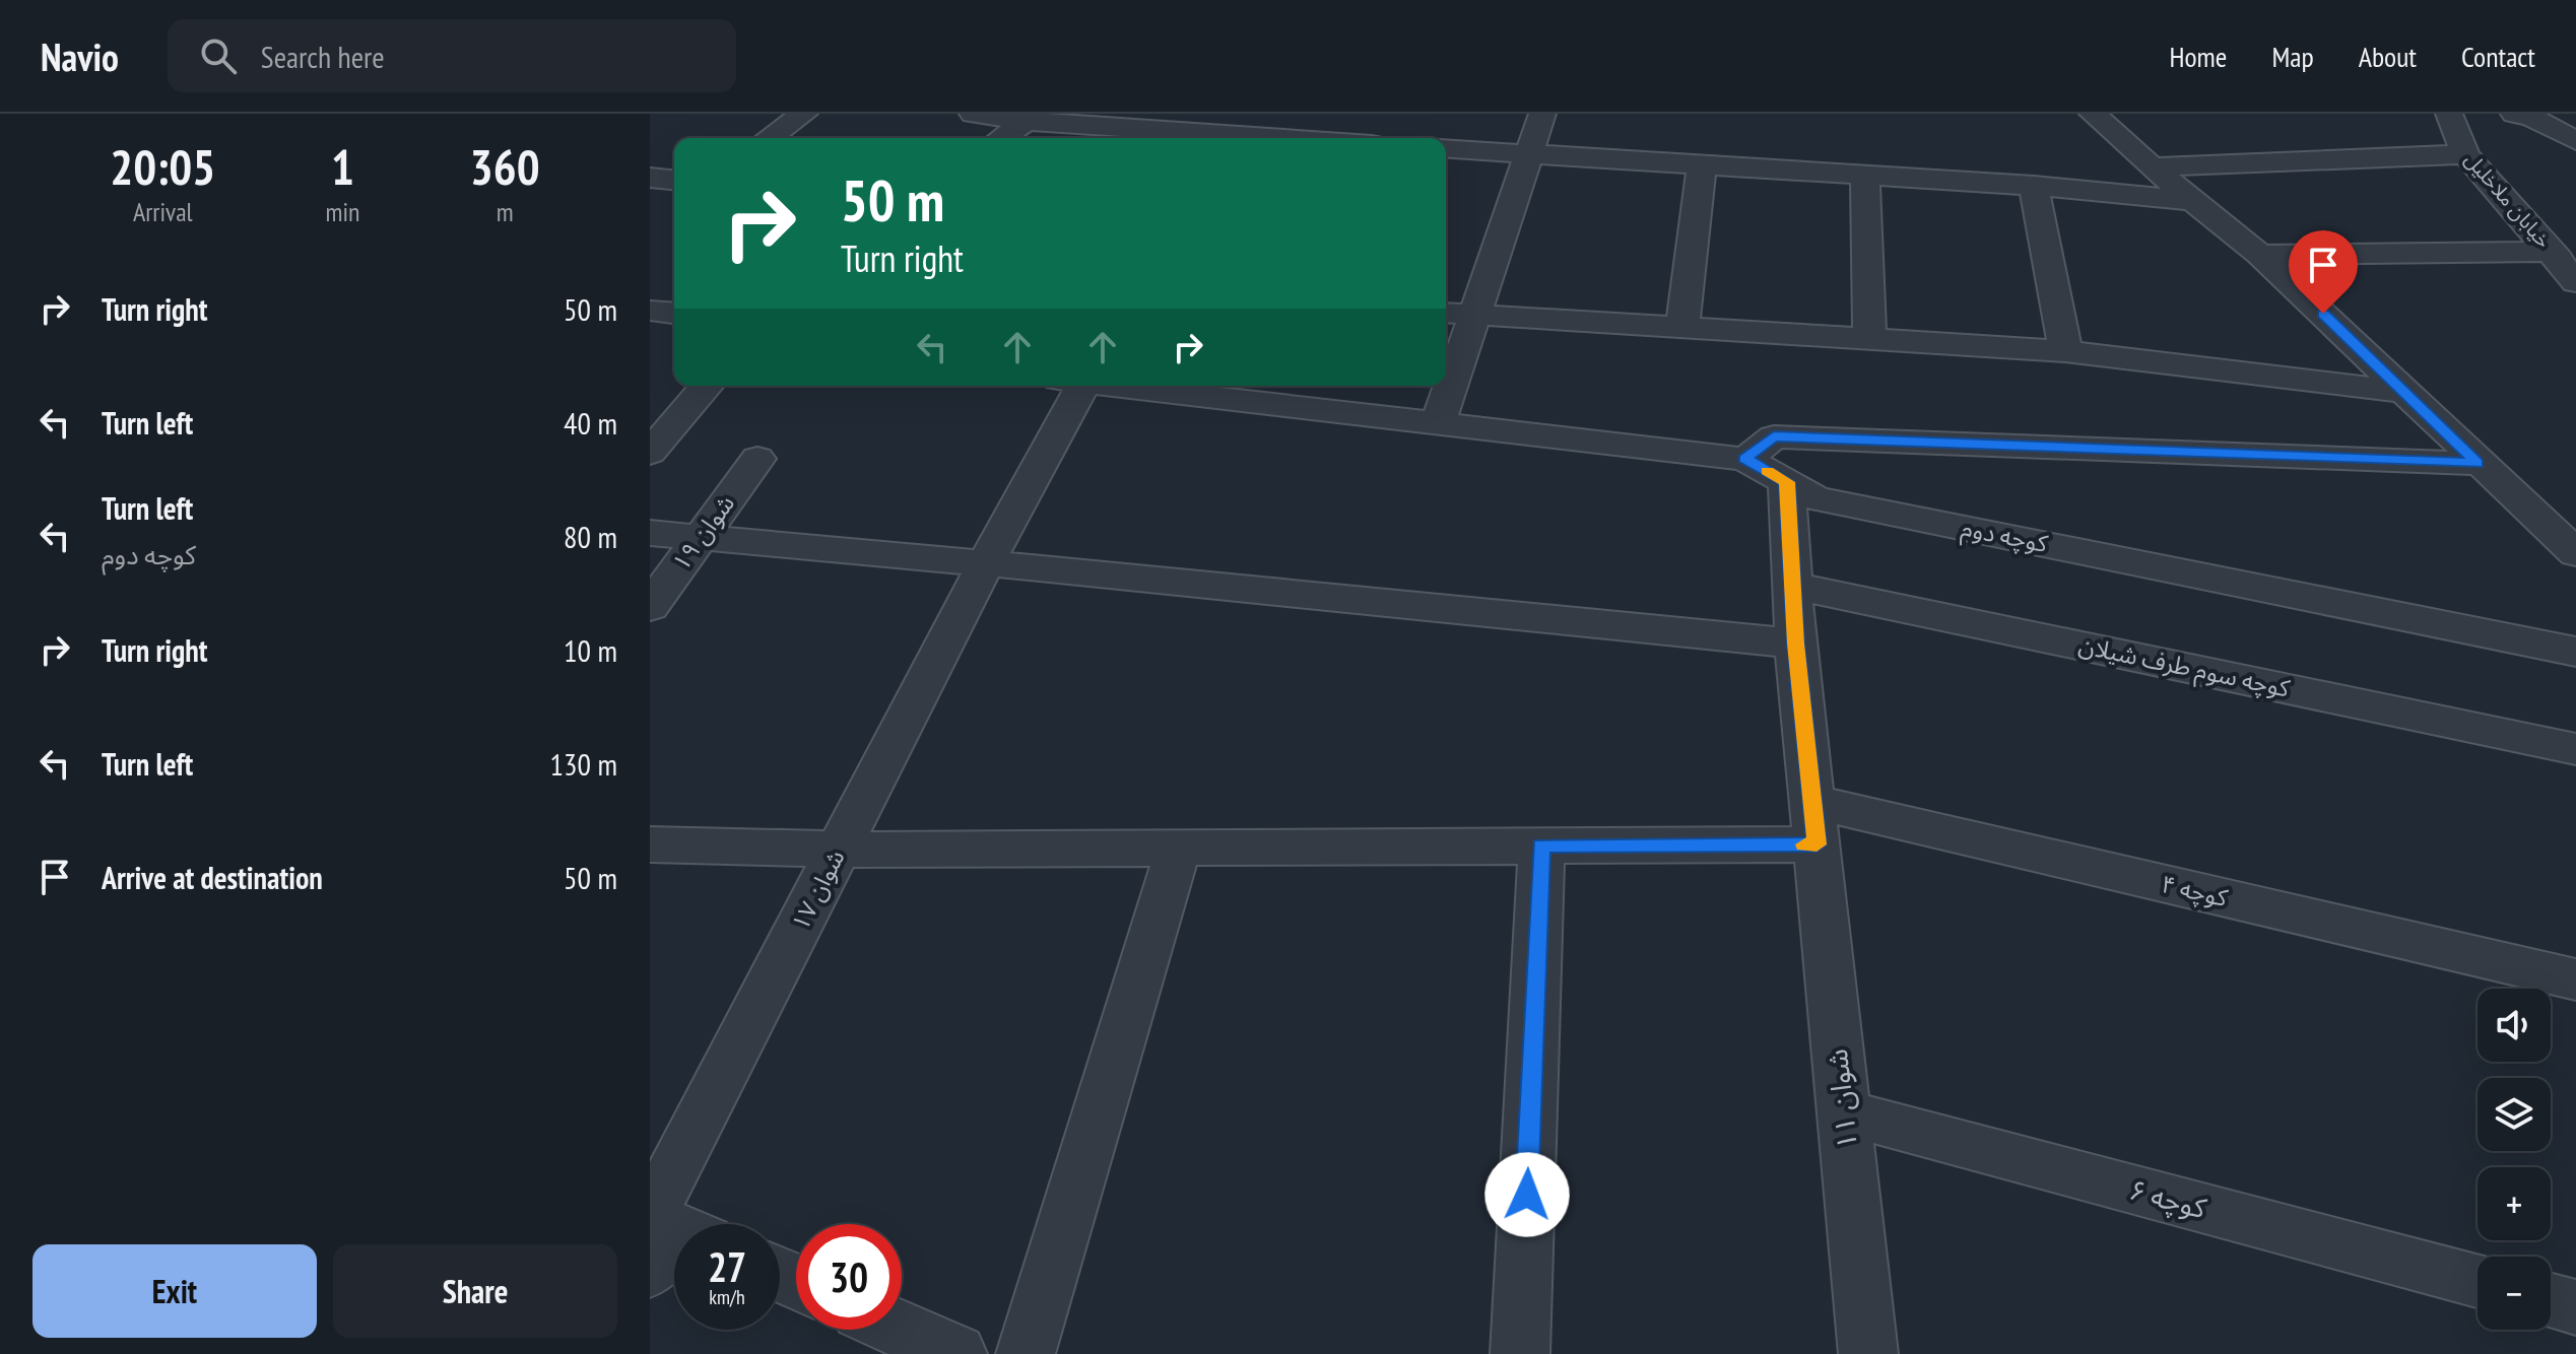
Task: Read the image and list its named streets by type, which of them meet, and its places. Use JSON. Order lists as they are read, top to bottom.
{
  "streets": {
    "street": [
      "خیابان ملاخلیل",
      "شوان ۱۹",
      "کوچه دوم",
      "کوچه سوم طرف شیلان",
      "شوان ۱۷",
      "کوچه ۴",
      "شوان ۱۱",
      "کوچه ۶"
    ]
  },
  "crossings": [
    ["کوچه دوم", "شوان ۱۱"],
    ["کوچه سوم طرف شیلان", "شوان ۱۱"],
    ["شوان ۱۷", "کوچه ۴"],
    ["کوچه ۴", "شوان ۱۱"],
    ["شوان ۱۱", "کوچه ۶"]
  ],
  "page": {
    "header": "Navio",
    "search": "Search here",
    "nav": [
      "Home",
      "Map",
      "About",
      "Contact"
    ],
    "eta": [
      "20:05",
      "Arrival",
      "1",
      "min",
      "360",
      "m"
    ],
    "turn": ["50 m", "Turn right"],
    "list": [
      {
        "name": "Turn right",
        "value": "50 m"
      },
      {
        "name": "Turn left",
        "value": "40 m"
      },
      {
        "name": "Turn left",
        "note": "کوچه دوم",
        "value": "80 m"
      },
      {
        "name": "Turn right",
        "value": "10 m"
      },
      {
        "name": "Turn left",
        "value": "130 m"
      },
      {
        "name": "Arrive at destination",
        "value": "50 m"
      }
    ],
    "map_buttons": ["+", "−"],
    "speed": "27 km/h",
    "limit": "30",
    "buttons": ["Exit", "Share"]
  }
}
